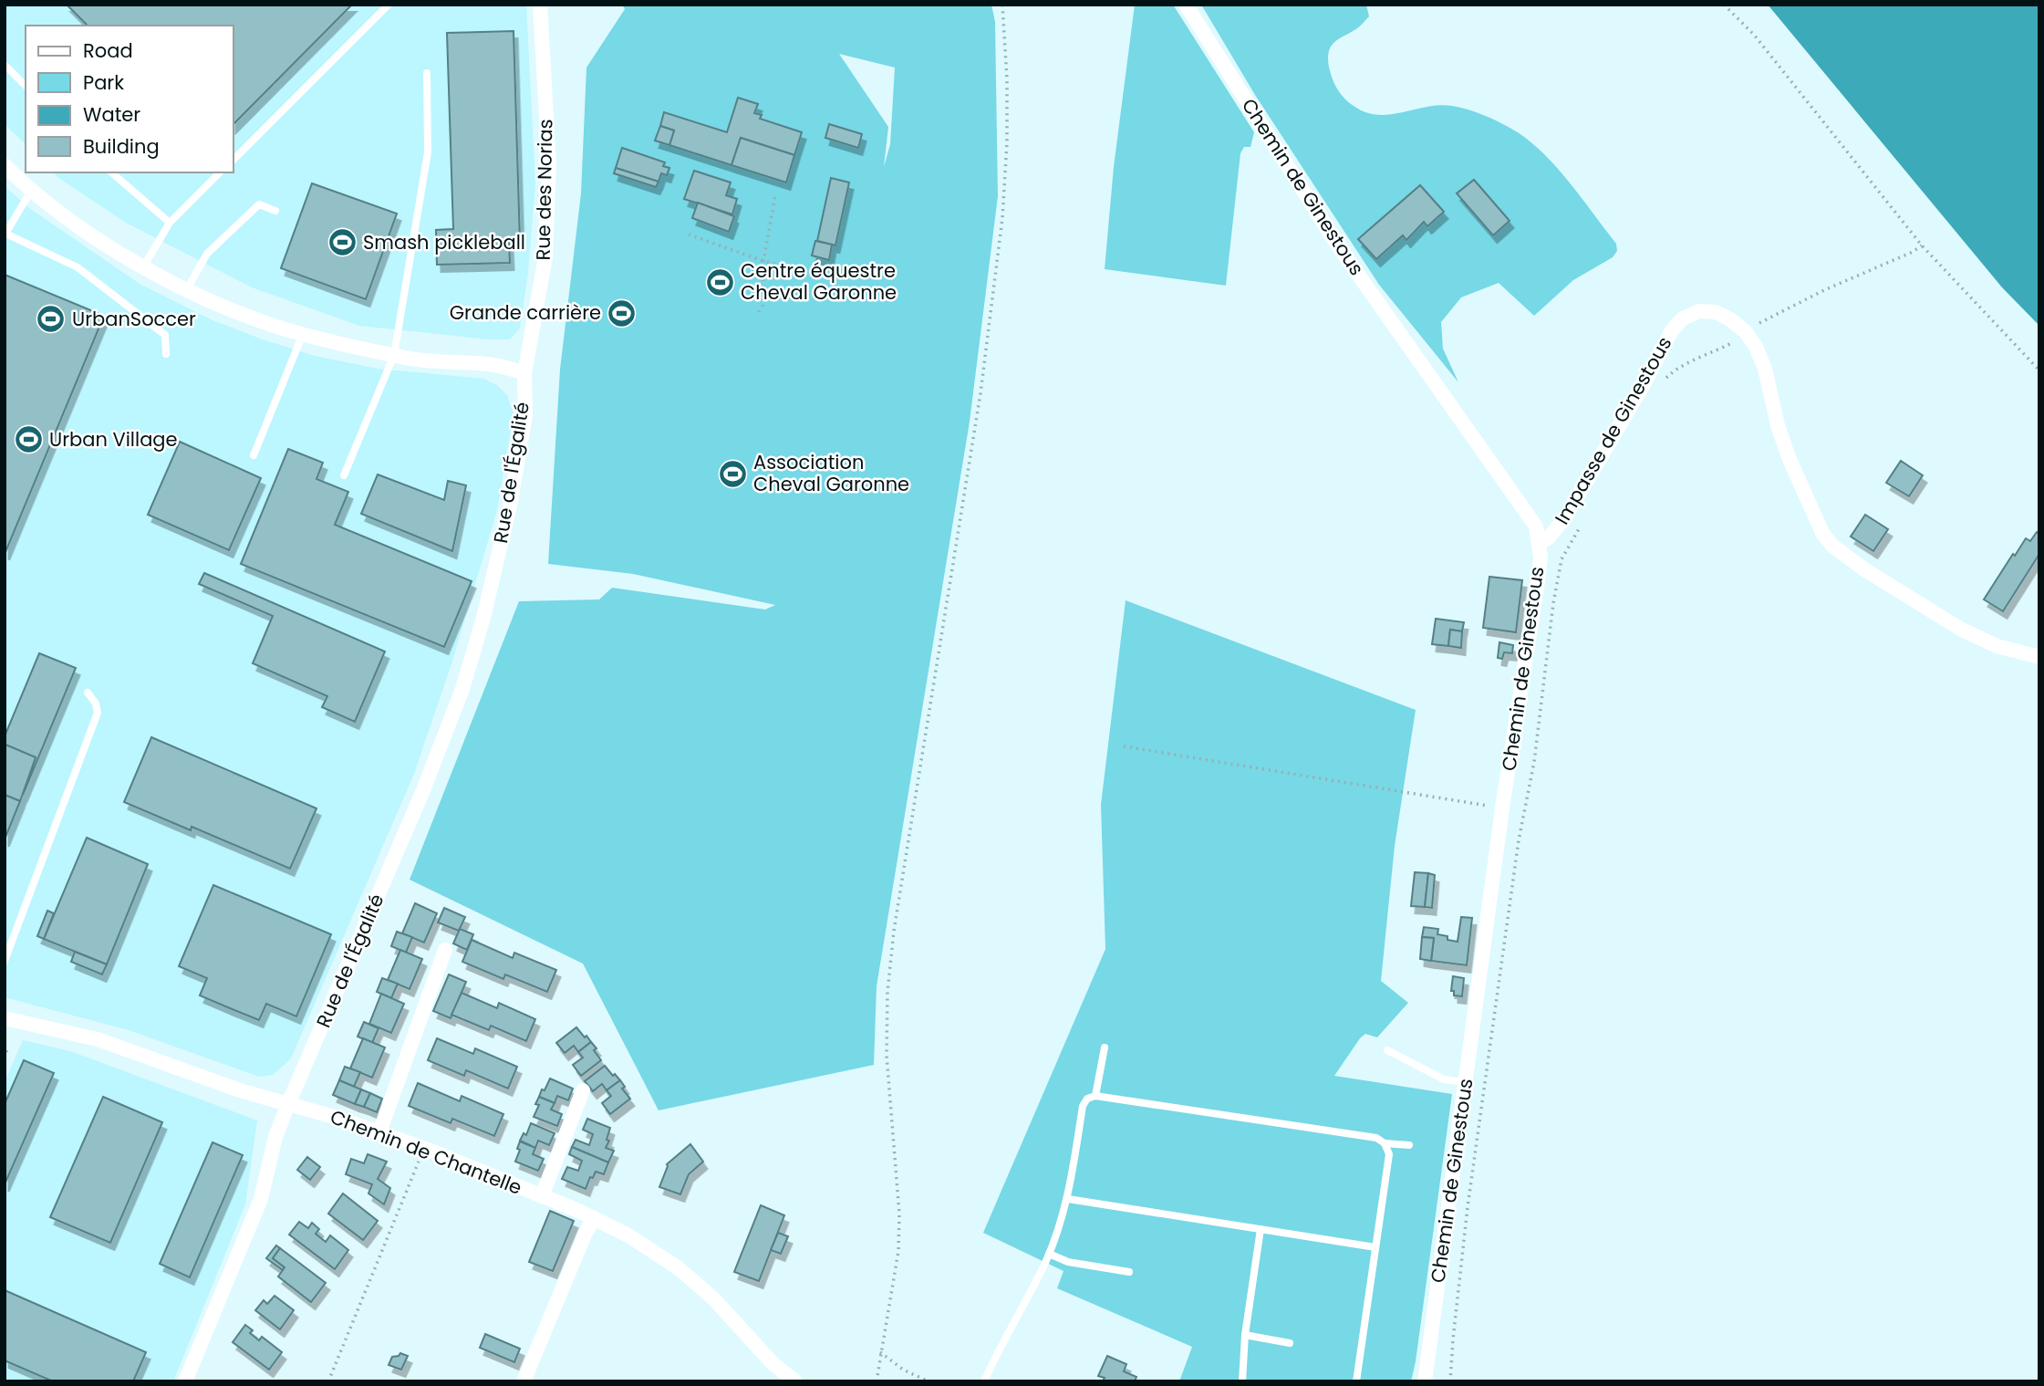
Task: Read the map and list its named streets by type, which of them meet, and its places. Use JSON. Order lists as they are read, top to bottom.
{
  "streets": {
    "street": [
      "Chemin de Ginestous",
      "Rue des Norias",
      "Impasse de Ginestous",
      "Rue de l'Égalité",
      "Chemin de Chantelle"
    ]
  },
  "crossings": [
    ["Chemin de Ginestous", "Impasse de Ginestous"],
    ["Rue des Norias", "Rue de l'Égalité"],
    ["Rue de l'Égalité", "Chemin de Chantelle"]
  ],
  "places": {
    "sports": [
      "Smash pickleball",
      "Centre équestre Cheval Garonne",
      "Grande carrière",
      "UrbanSoccer",
      "Urban Village",
      "Association Cheval Garonne"
    ]
  },
  "legend": [
    "Road",
    "Park",
    "Water",
    "Building"
  ]
}
